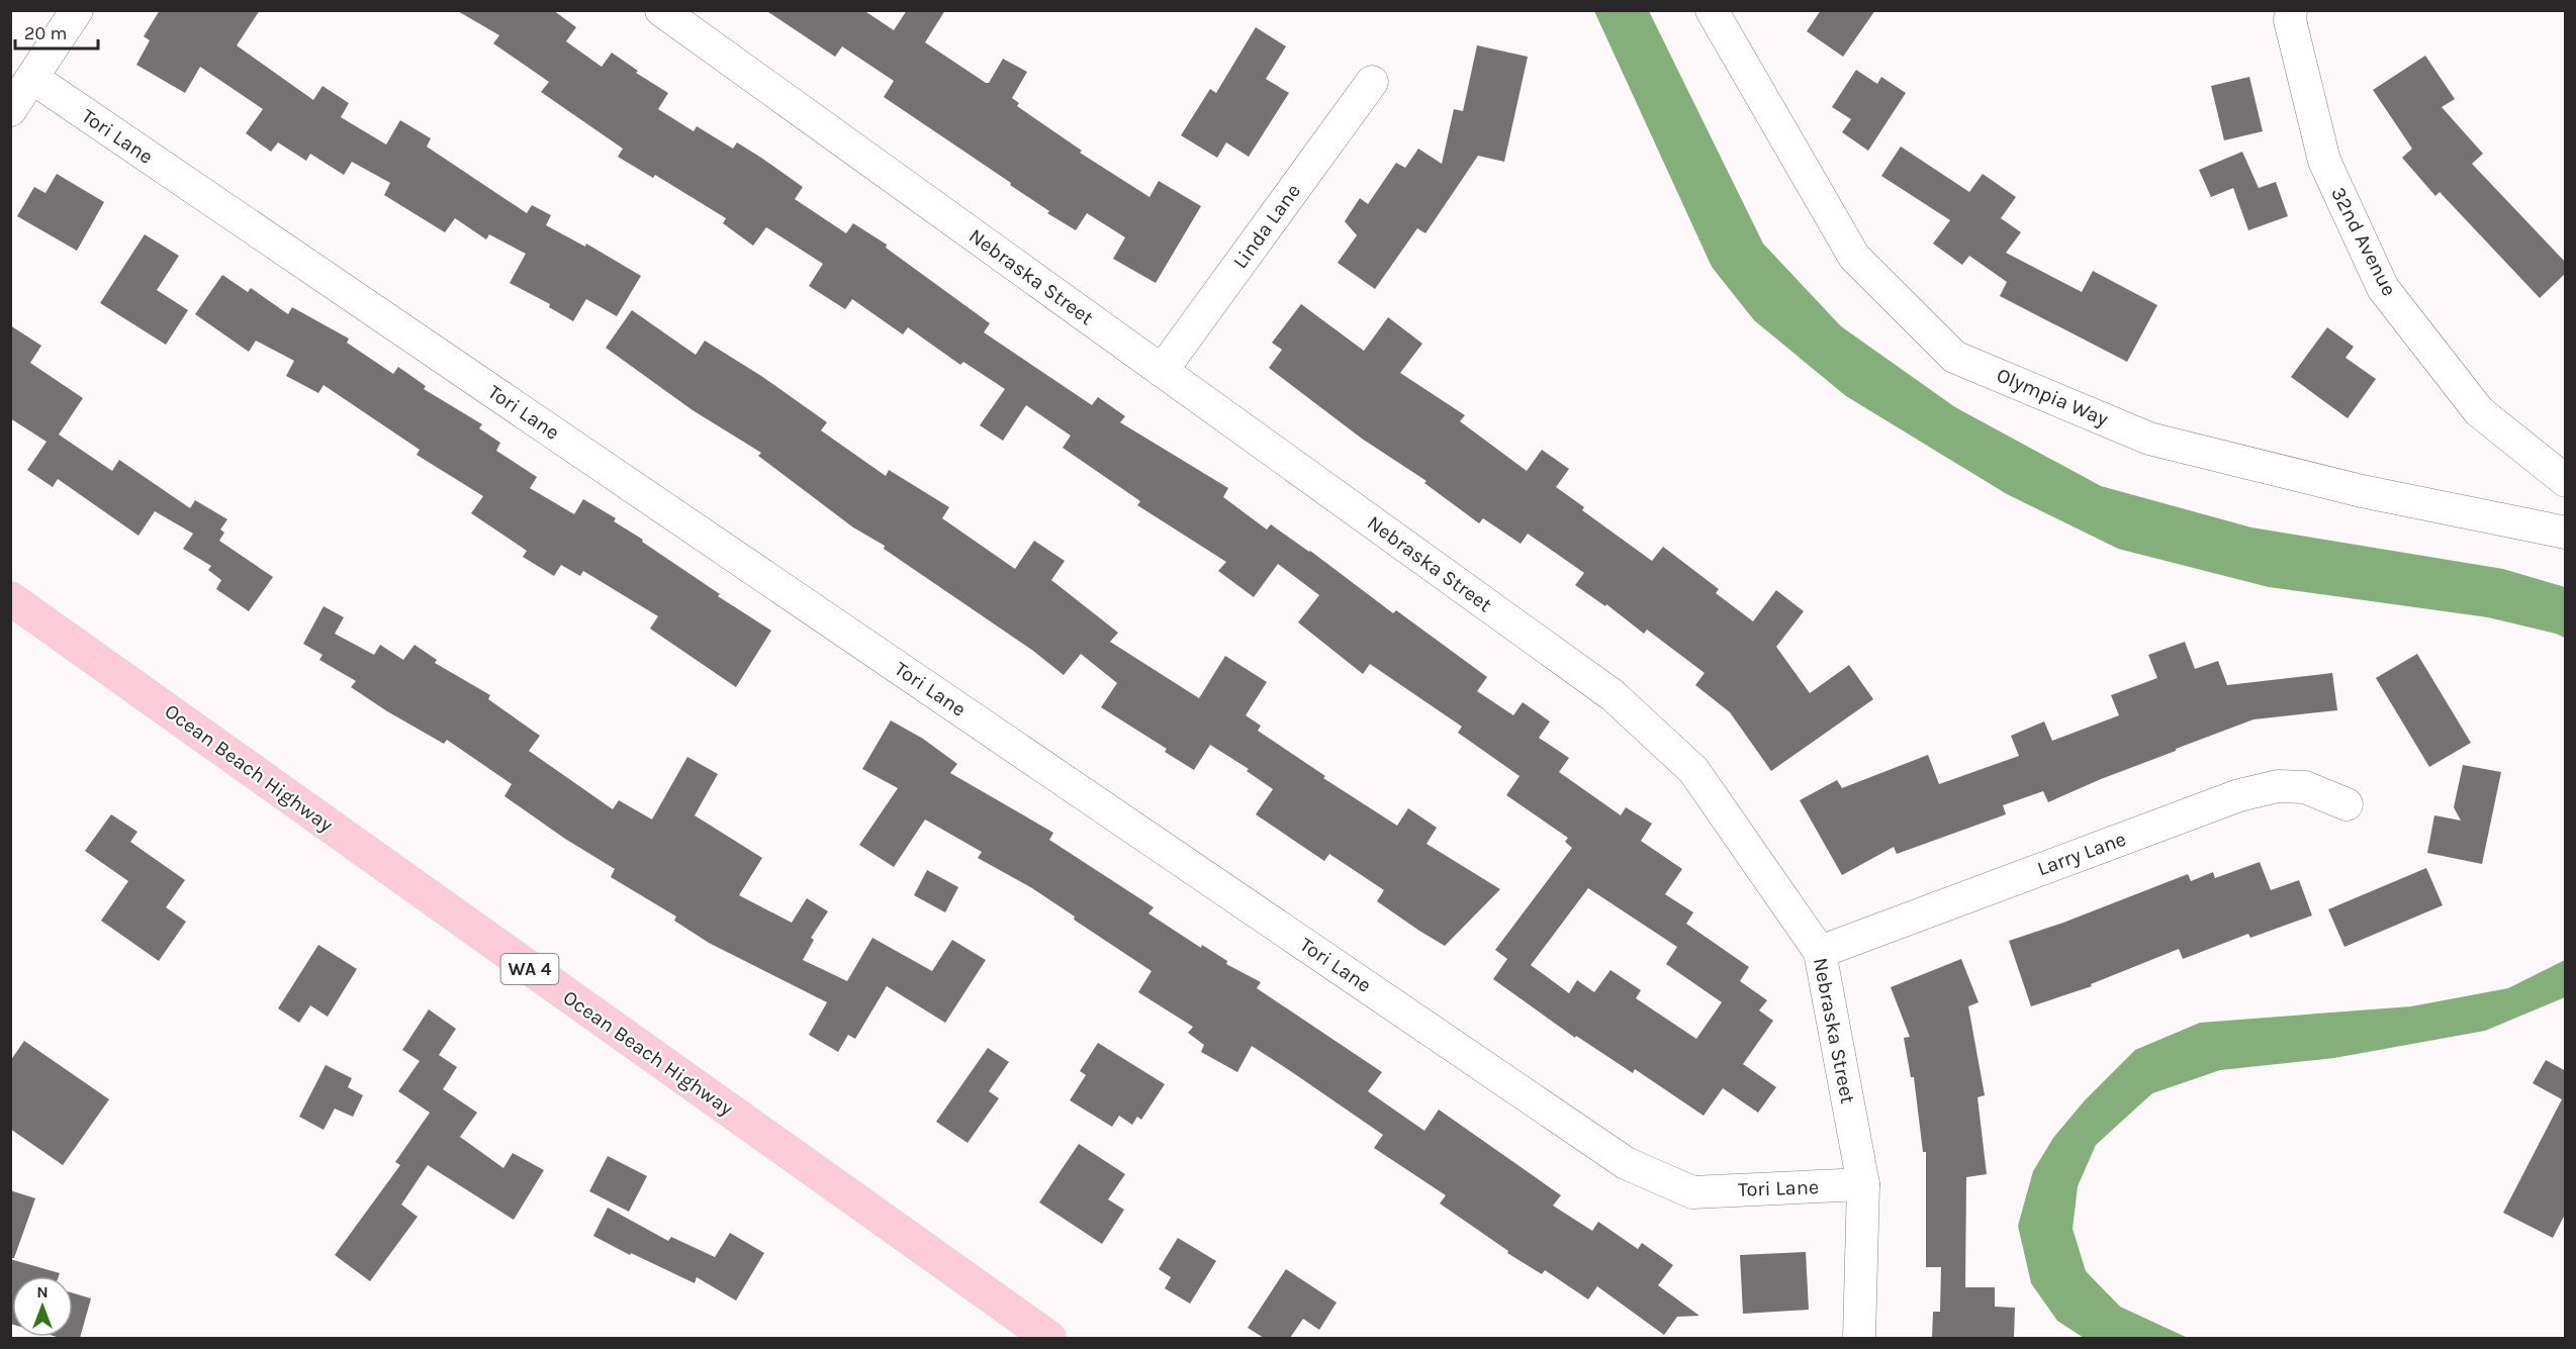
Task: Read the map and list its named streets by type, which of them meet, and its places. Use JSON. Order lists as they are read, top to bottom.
{
  "streets": {
    "main road": ["Ocean Beach Highway", "WA 4"],
    "street": [
      "Tori Lane",
      "Linda Lane",
      "32nd Avenue",
      "Nebraska Street",
      "Olympia Way",
      "Larry Lane"
    ]
  },
  "crossings": [
    ["Tori Lane", "Nebraska Street"],
    ["Linda Lane", "Nebraska Street"],
    ["Nebraska Street", "Larry Lane"]
  ],
  "scale_bar": "20 m",
  "north": "top"
}
